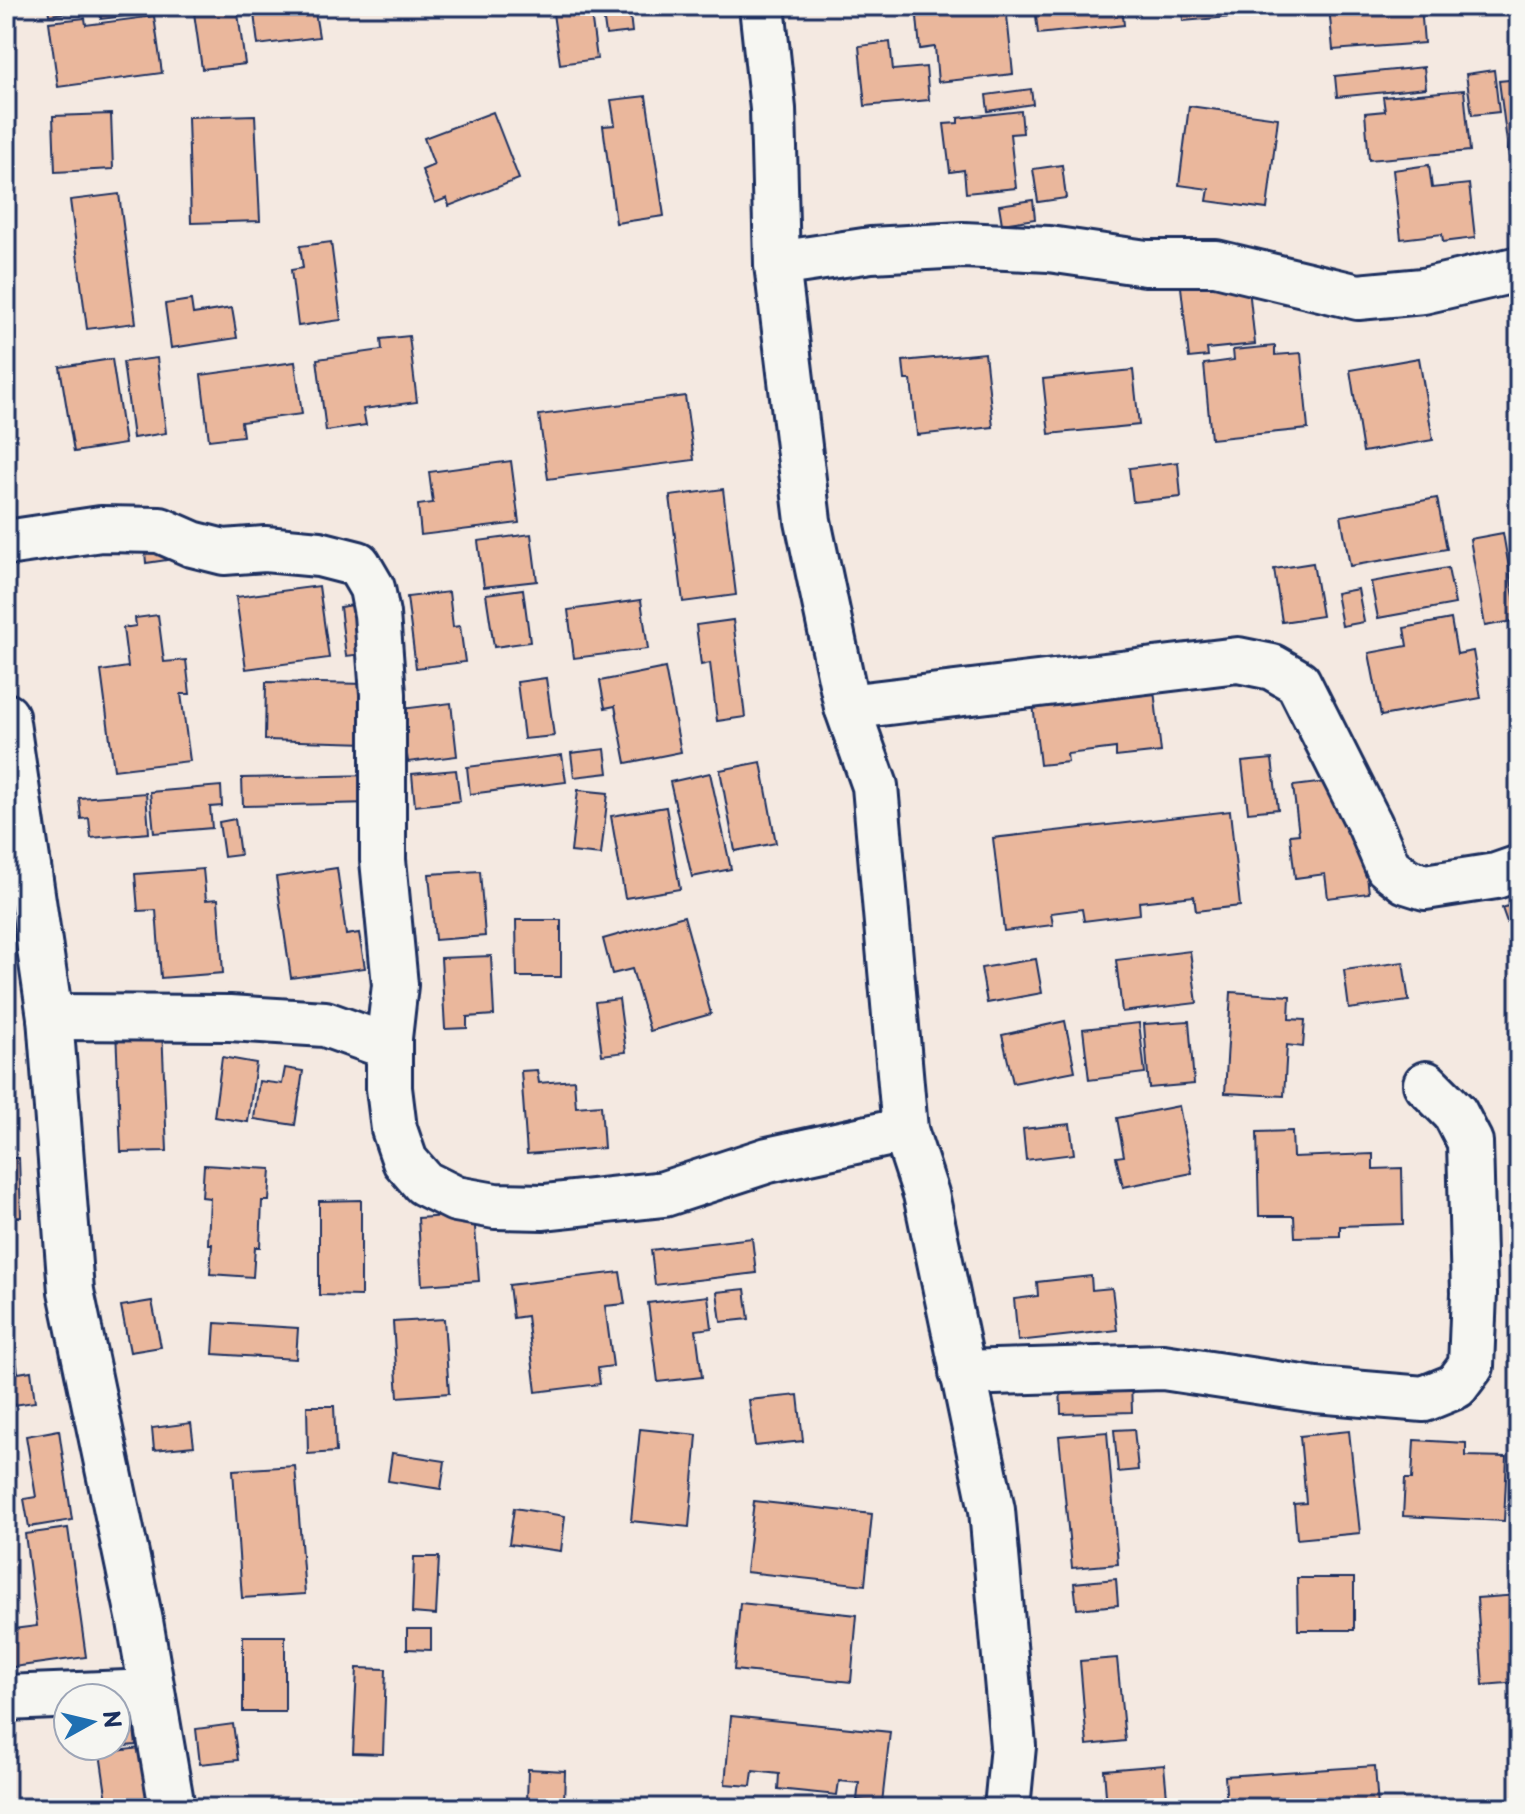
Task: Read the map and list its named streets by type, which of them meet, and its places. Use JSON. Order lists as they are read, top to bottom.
{
  "north": "right"
}
